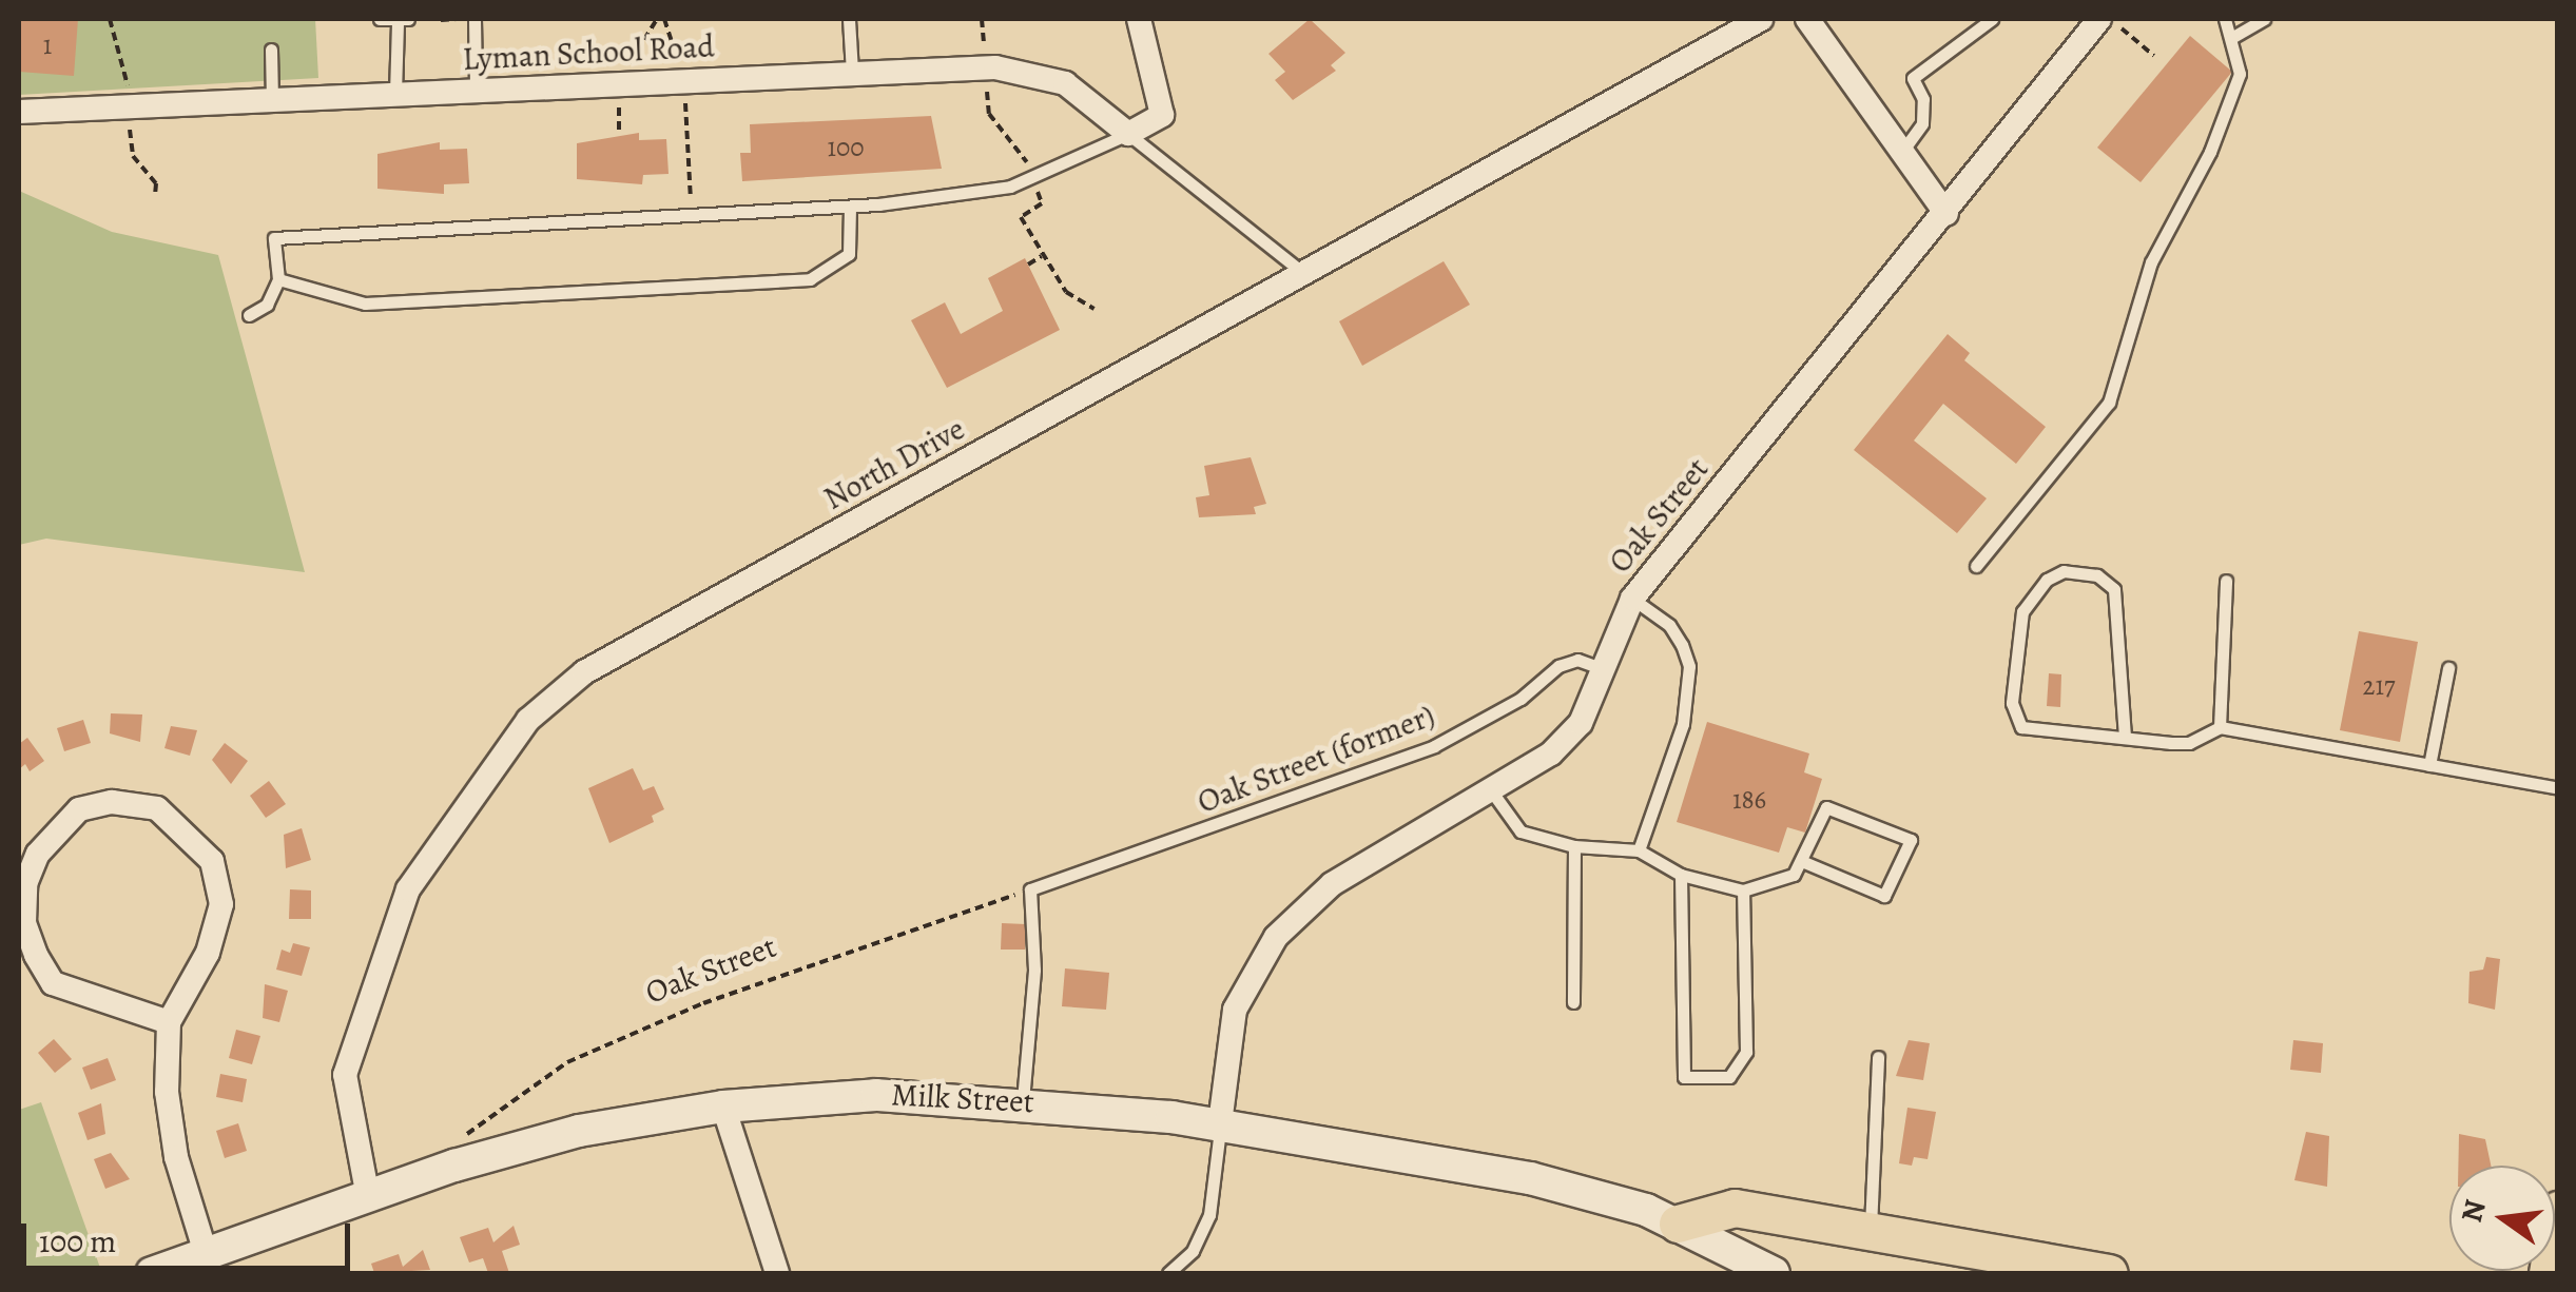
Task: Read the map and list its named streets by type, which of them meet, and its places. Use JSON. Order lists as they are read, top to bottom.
{
  "streets": {
    "main road": ["Milk Street"],
    "street": ["Lyman School Road", "North Drive", "Oak Street"],
    "lane": ["Oak Street (former)"]
  },
  "crossings": [
    ["North Drive", "Milk Street"],
    ["Oak Street", "Oak Street (former)"],
    ["Oak Street", "Milk Street"]
  ],
  "house_numbers": [
    "1",
    "100",
    "217",
    "186"
  ],
  "scale_bar": "100 m",
  "north": "left"
}
